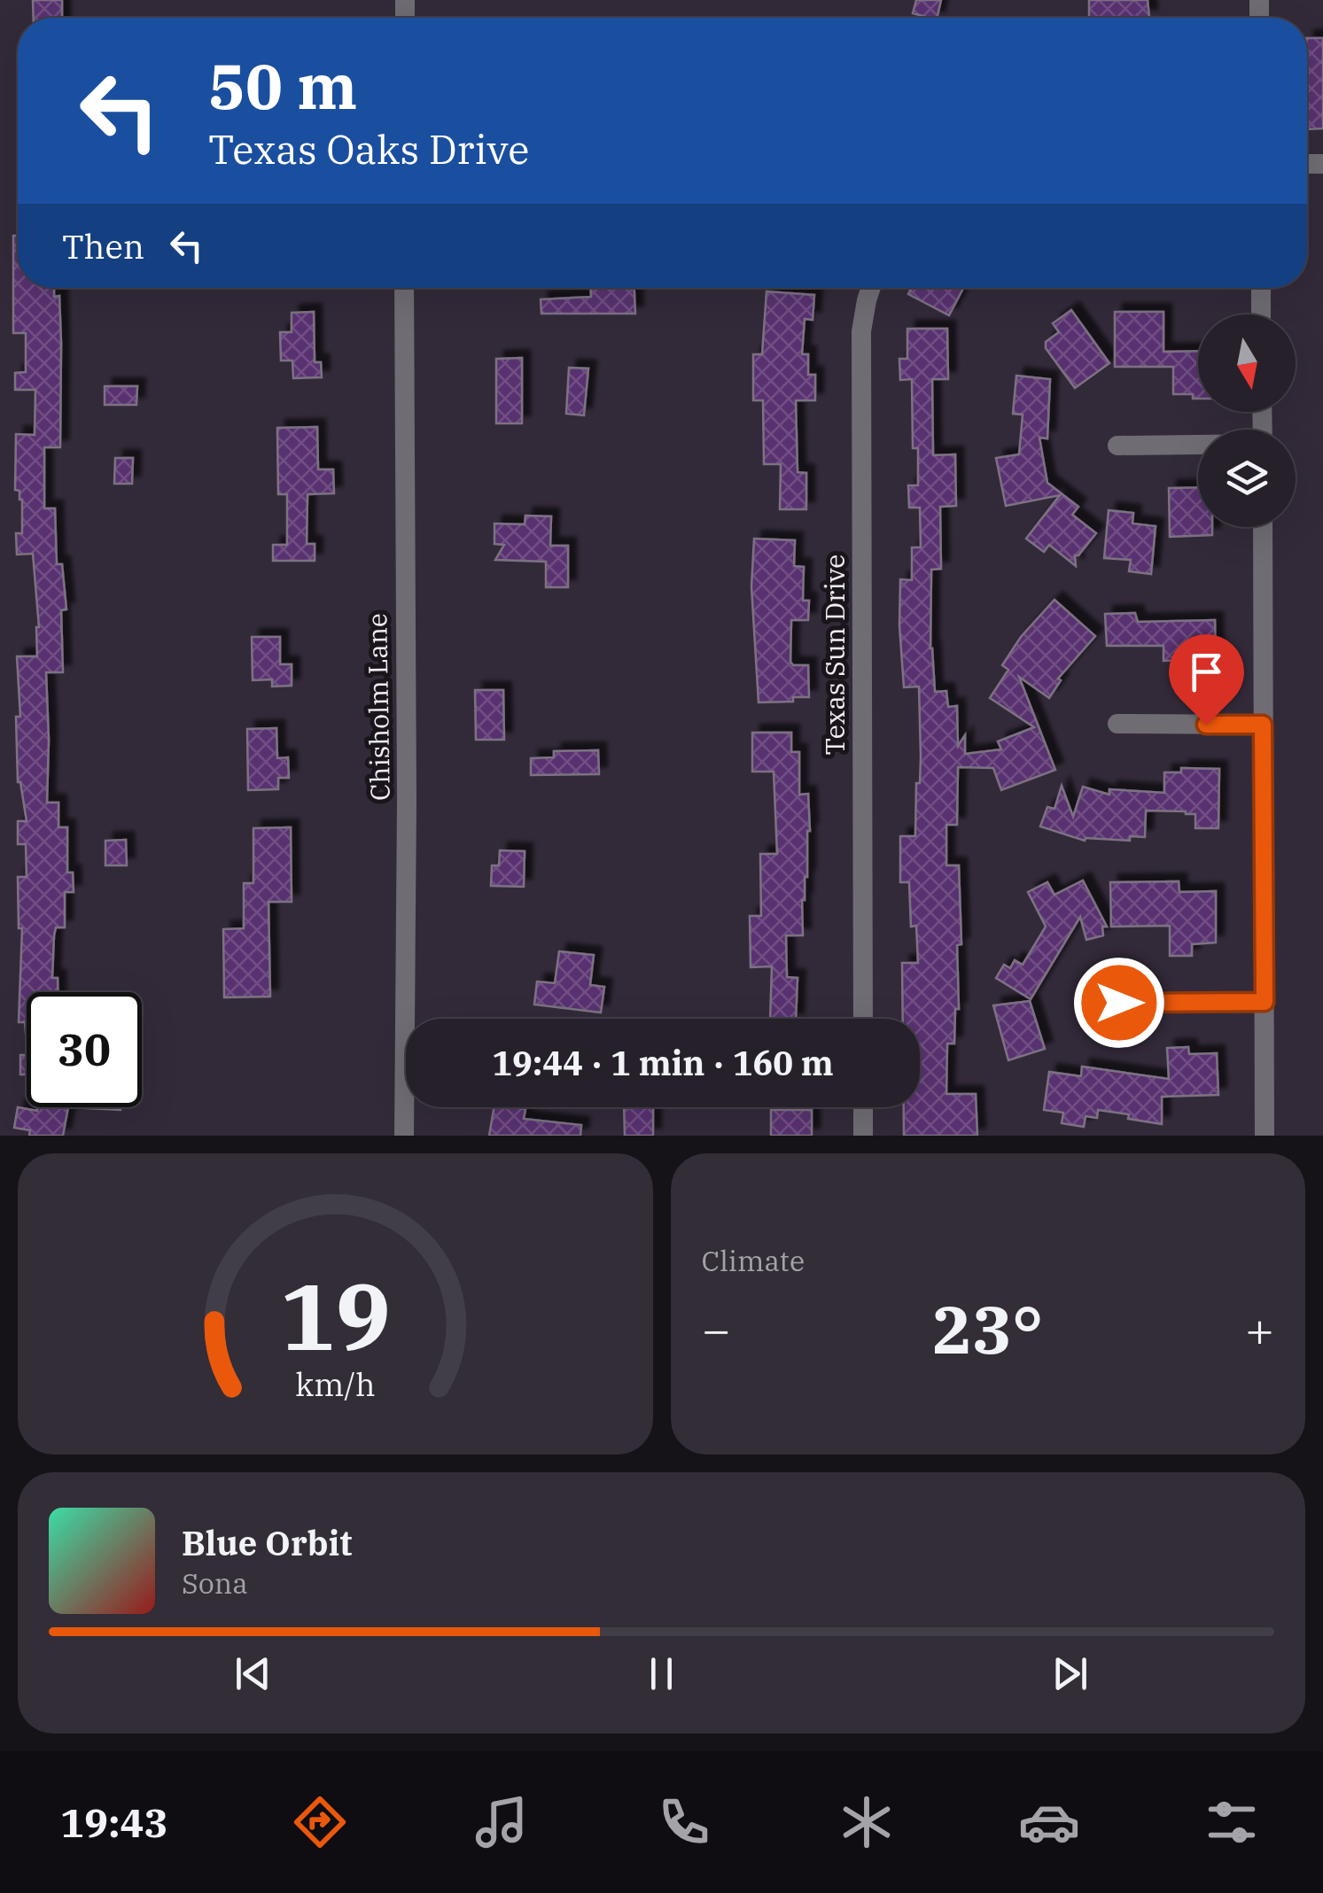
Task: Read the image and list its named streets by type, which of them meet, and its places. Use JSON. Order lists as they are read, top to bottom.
{
  "streets": {
    "street": ["Texas Sun Drive", "Chisholm Lane"]
  },
  "north": "bottom",
  "page": {
    "turn": ["50 m", "Texas Oaks Drive"],
    "then": "Then",
    "limit": "30",
    "trip": "19:44 · 1 min · 160 m",
    "tile": "Climate",
    "heat": ["−", "23°", "+"],
    "song": ["Blue Orbit", "Sona"],
    "tabs": "19:43",
    "gauge": ["19", "km/h"]
  }
}
